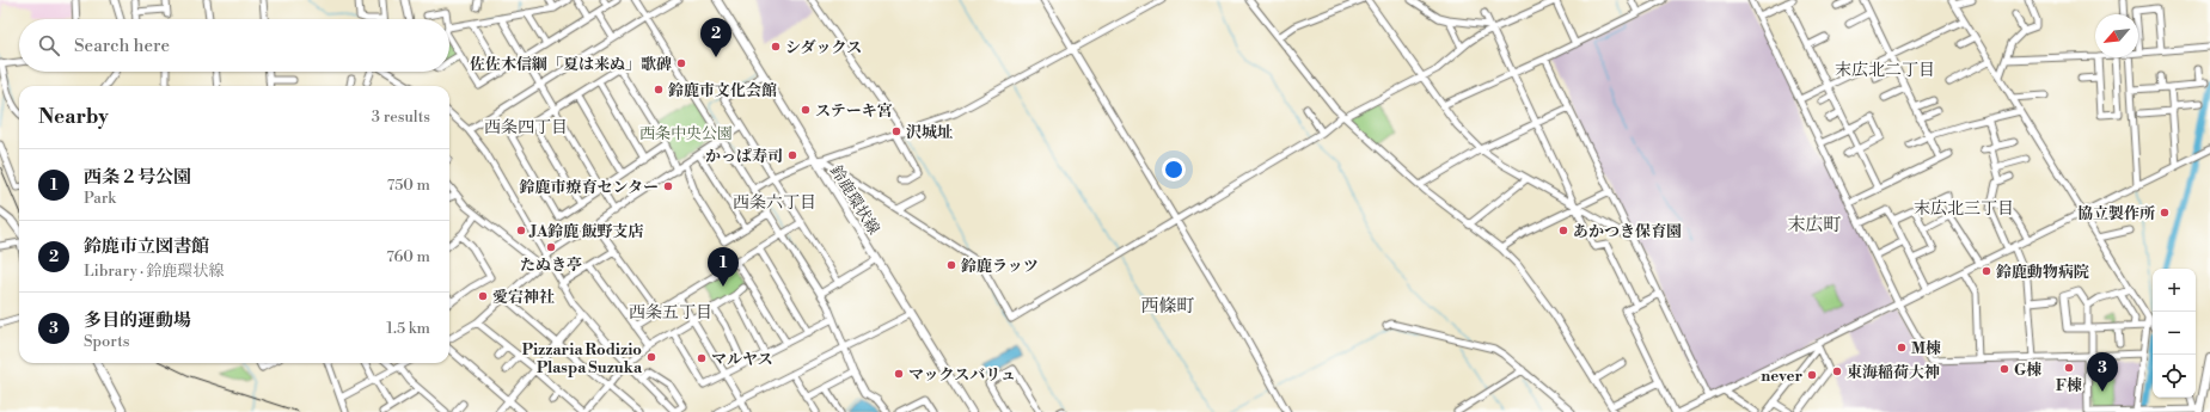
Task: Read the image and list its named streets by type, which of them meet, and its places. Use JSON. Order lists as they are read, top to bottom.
{
  "streets": {
    "main road": ["鈴鹿環状線"]
  },
  "districts": [
    "末広北二丁目",
    "西条四丁目",
    "西条六丁目",
    "末広北三丁目",
    "末広町",
    "西條町",
    "西条五丁目"
  ],
  "parks": ["西条中央公園"],
  "places": [
    "シダックス",
    "佐佐木信綱「夏は来ぬ」歌碑",
    "鈴鹿市文化会館",
    "ステーキ宮",
    "沢城址",
    "かっぱ寿司",
    "鈴鹿市療育センター",
    "協立製作所",
    "JA鈴鹿 飯野支店",
    "あかつき保育園",
    "たぬき亭",
    "鈴鹿ラッツ",
    "鈴鹿動物病院",
    "愛宕神社",
    "M棟",
    "Pizzaria Rodizio Plaspa Suzuka",
    "マルヤス",
    "F棟",
    "G棟",
    "東海稲荷大神",
    "マックスバリュ",
    "never"
  ],
  "north": "bottom left",
  "page": {
    "pins": ["2", "1", "3"],
    "search": "Search here",
    "heading": ["Nearby", "3 results"],
    "list": [
      {
        "mark": "1",
        "name": "西条２号公園",
        "note": "Park",
        "value": "750 m"
      },
      {
        "mark": "2",
        "name": "鈴鹿市立図書館",
        "note": "Library · 鈴鹿環状線",
        "value": "760 m"
      },
      {
        "mark": "3",
        "name": "多目的運動場",
        "note": "Sports",
        "value": "1.5 km"
      }
    ],
    "map_buttons": ["+", "−"]
  }
}
